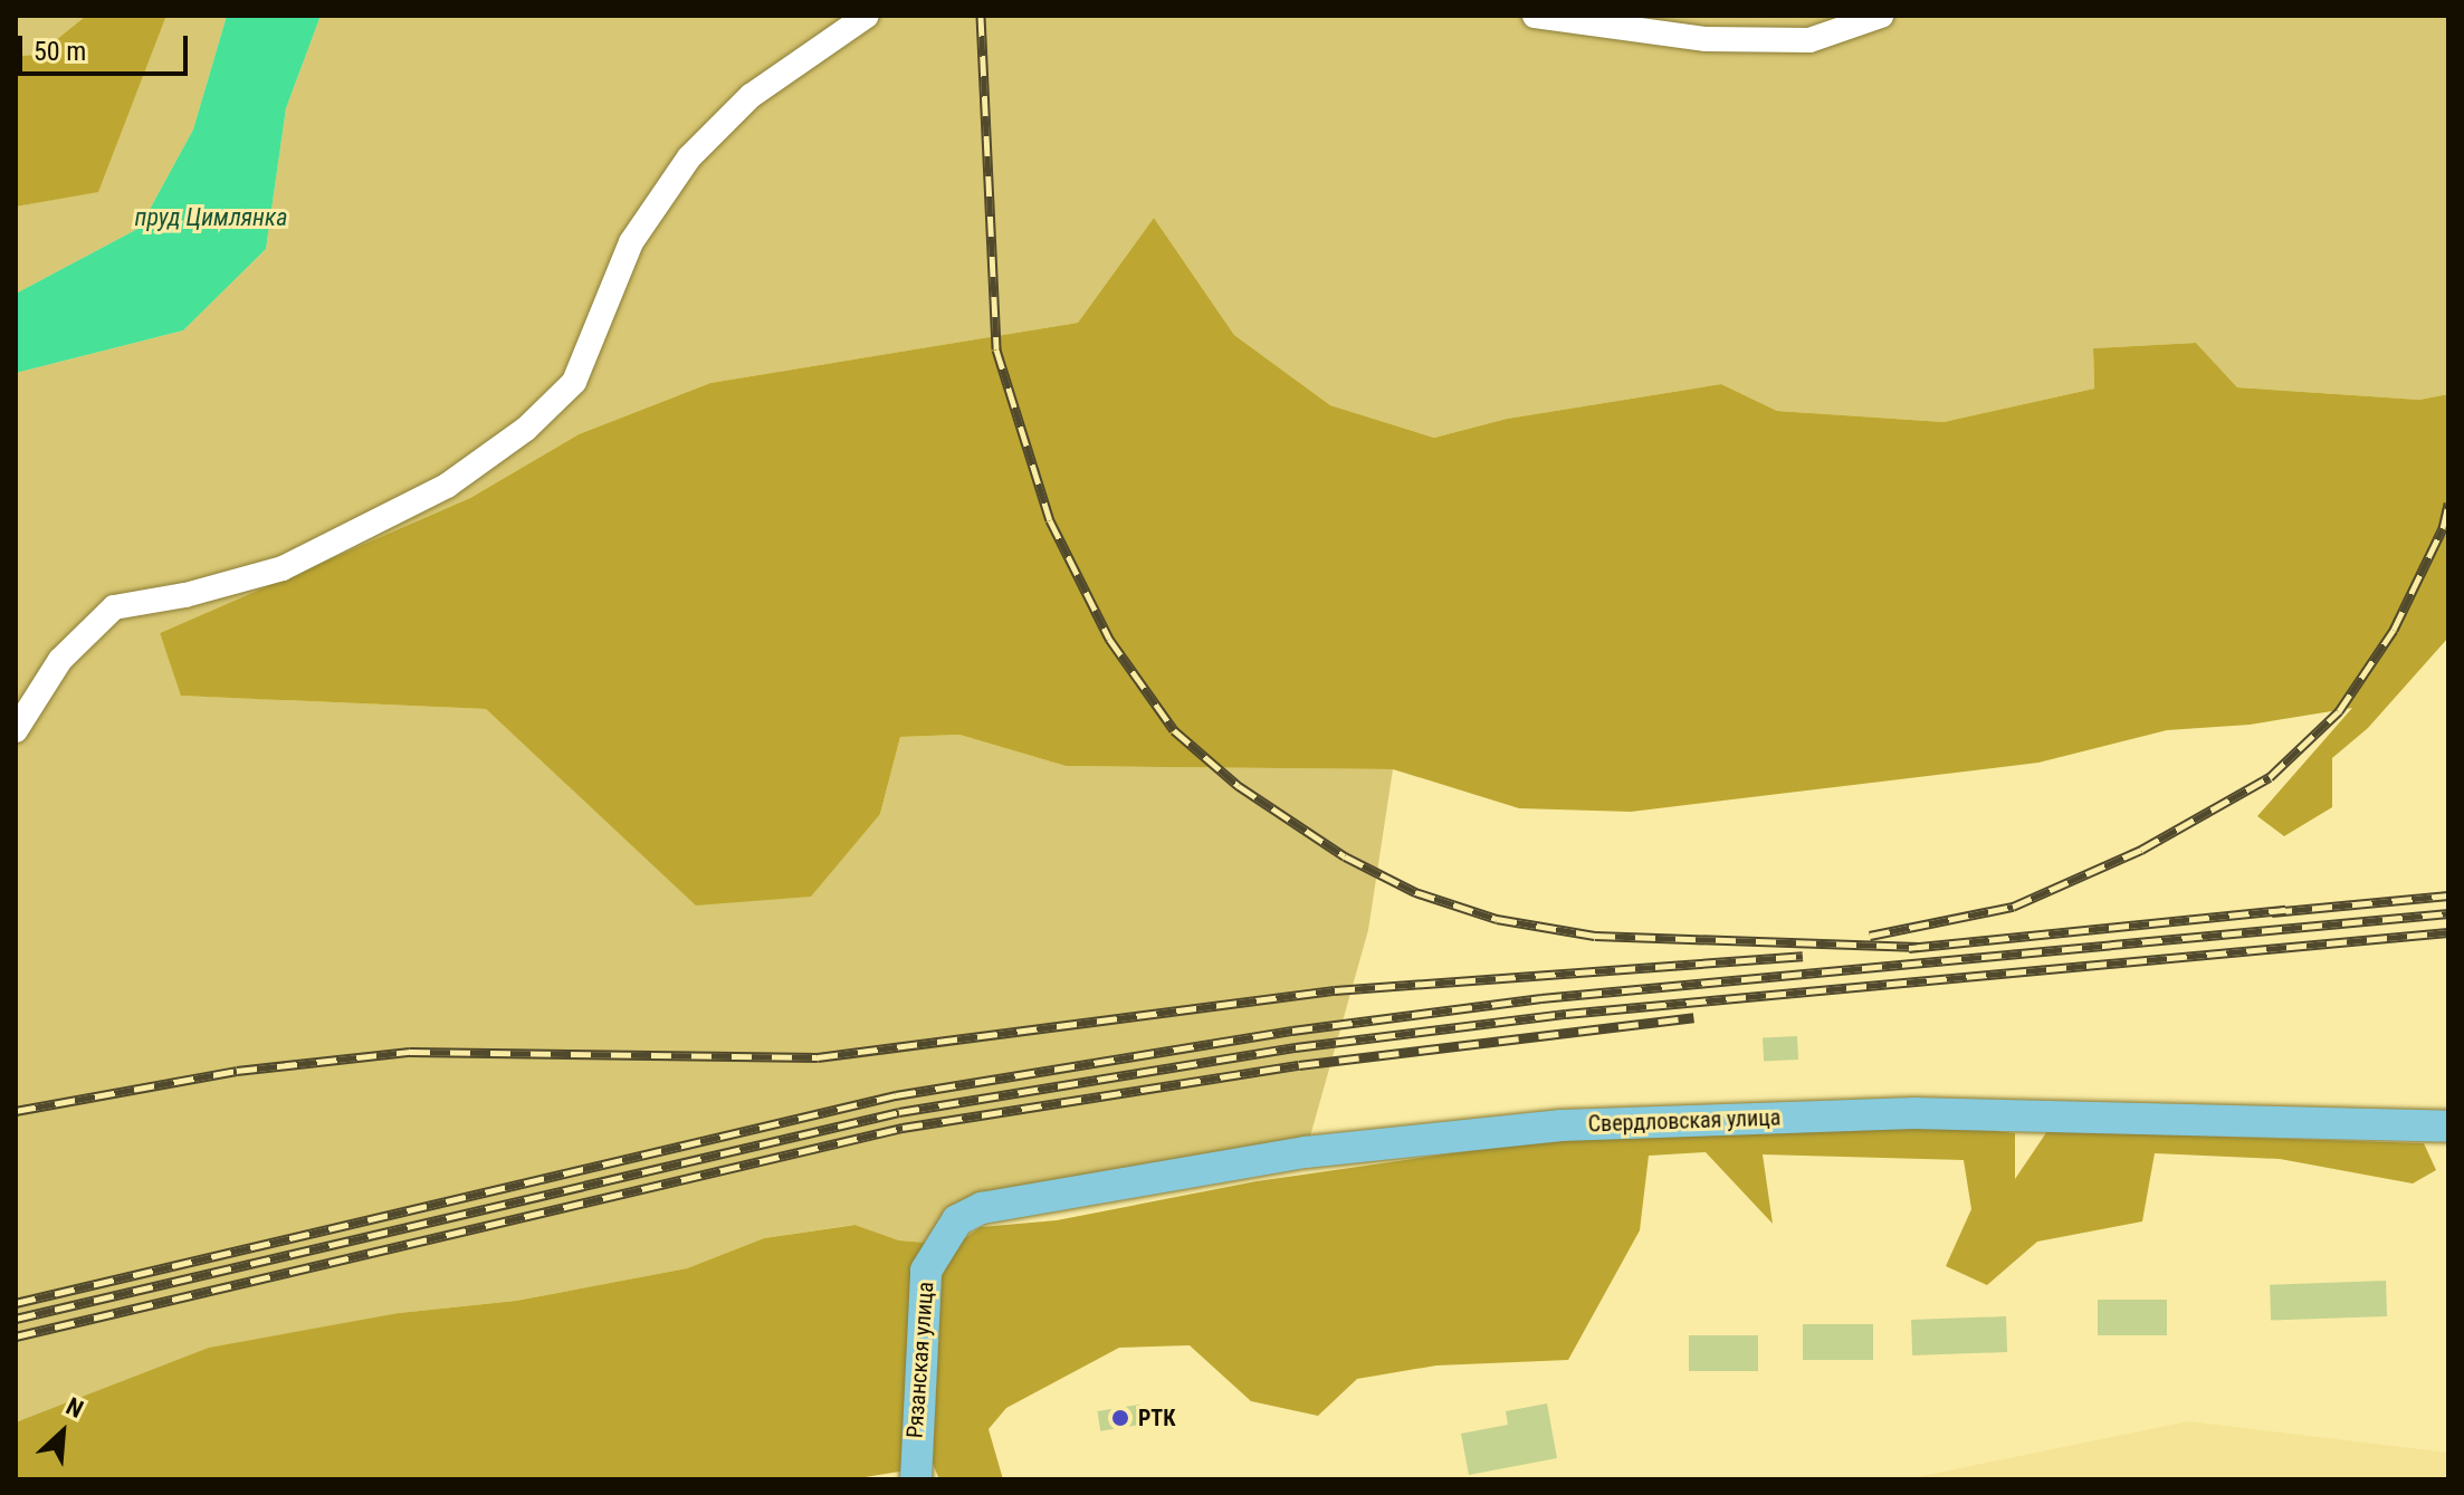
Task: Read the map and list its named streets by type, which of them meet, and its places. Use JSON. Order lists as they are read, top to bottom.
{
  "streets": {
    "main road": ["Свердловская улица", "Рязанская улица"]
  },
  "crossings": [
    ["Свердловская улица", "Рязанская улица"]
  ],
  "water": ["пруд Цимлянка"],
  "places": ["РТК"],
  "scale_bar": "50 m",
  "north": "top right"
}
